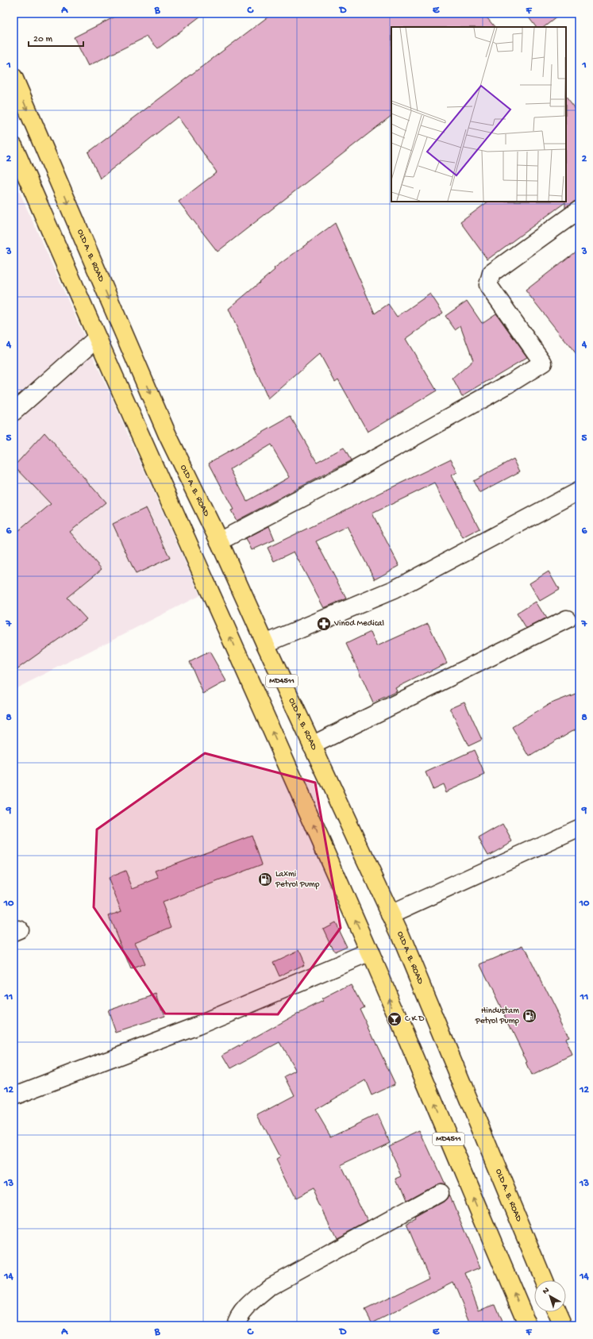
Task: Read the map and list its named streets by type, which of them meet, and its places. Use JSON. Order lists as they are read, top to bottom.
{
  "streets": {
    "main road": ["OLD A. B. ROAD", "MD4511"]
  },
  "places": {
    "pharmacy": ["Vinod Medical"],
    "fuel station": ["Laxmi Petrol Pump", "Hindustam Petrol Pump"],
    "bar": ["C K D"]
  },
  "scale_bar": "20 m",
  "north": "top left",
  "grid": {
    "columns": [
      "A",
      "B",
      "C",
      "D",
      "E",
      "F"
    ],
    "rows": [
      "1",
      "2",
      "3",
      "4",
      "5",
      "6",
      "7",
      "8",
      "9",
      "10",
      "11",
      "12",
      "13",
      "14"
    ]
  }
}
